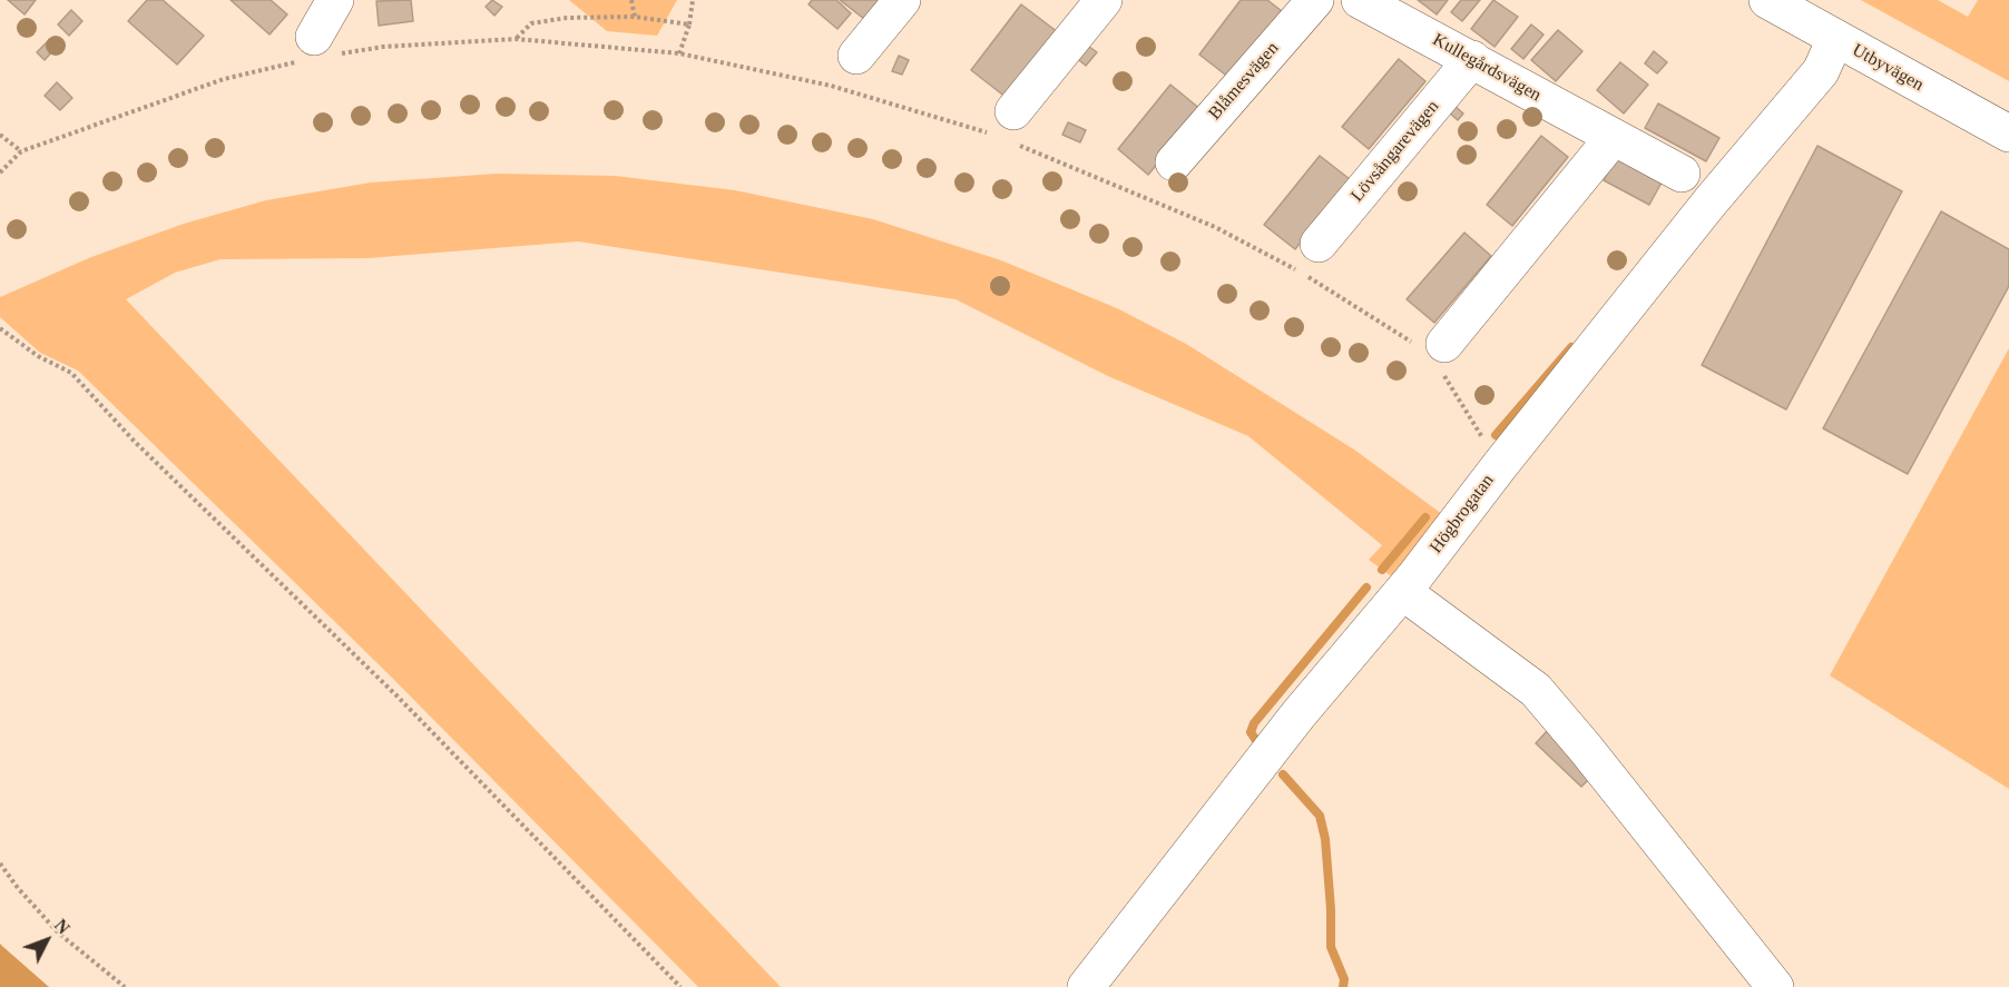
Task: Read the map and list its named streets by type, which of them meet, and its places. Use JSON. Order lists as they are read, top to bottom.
{
  "streets": {
    "street": [
      "Kullegårdsvägen",
      "Utbyvägen",
      "Blåmesvägen",
      "Lövsångarevägen",
      "Högbrogatan"
    ]
  },
  "crossings": [
    ["Kullegårdsvägen", "Lövsångarevägen"],
    ["Utbyvägen", "Högbrogatan"]
  ],
  "north": "top right"
}
